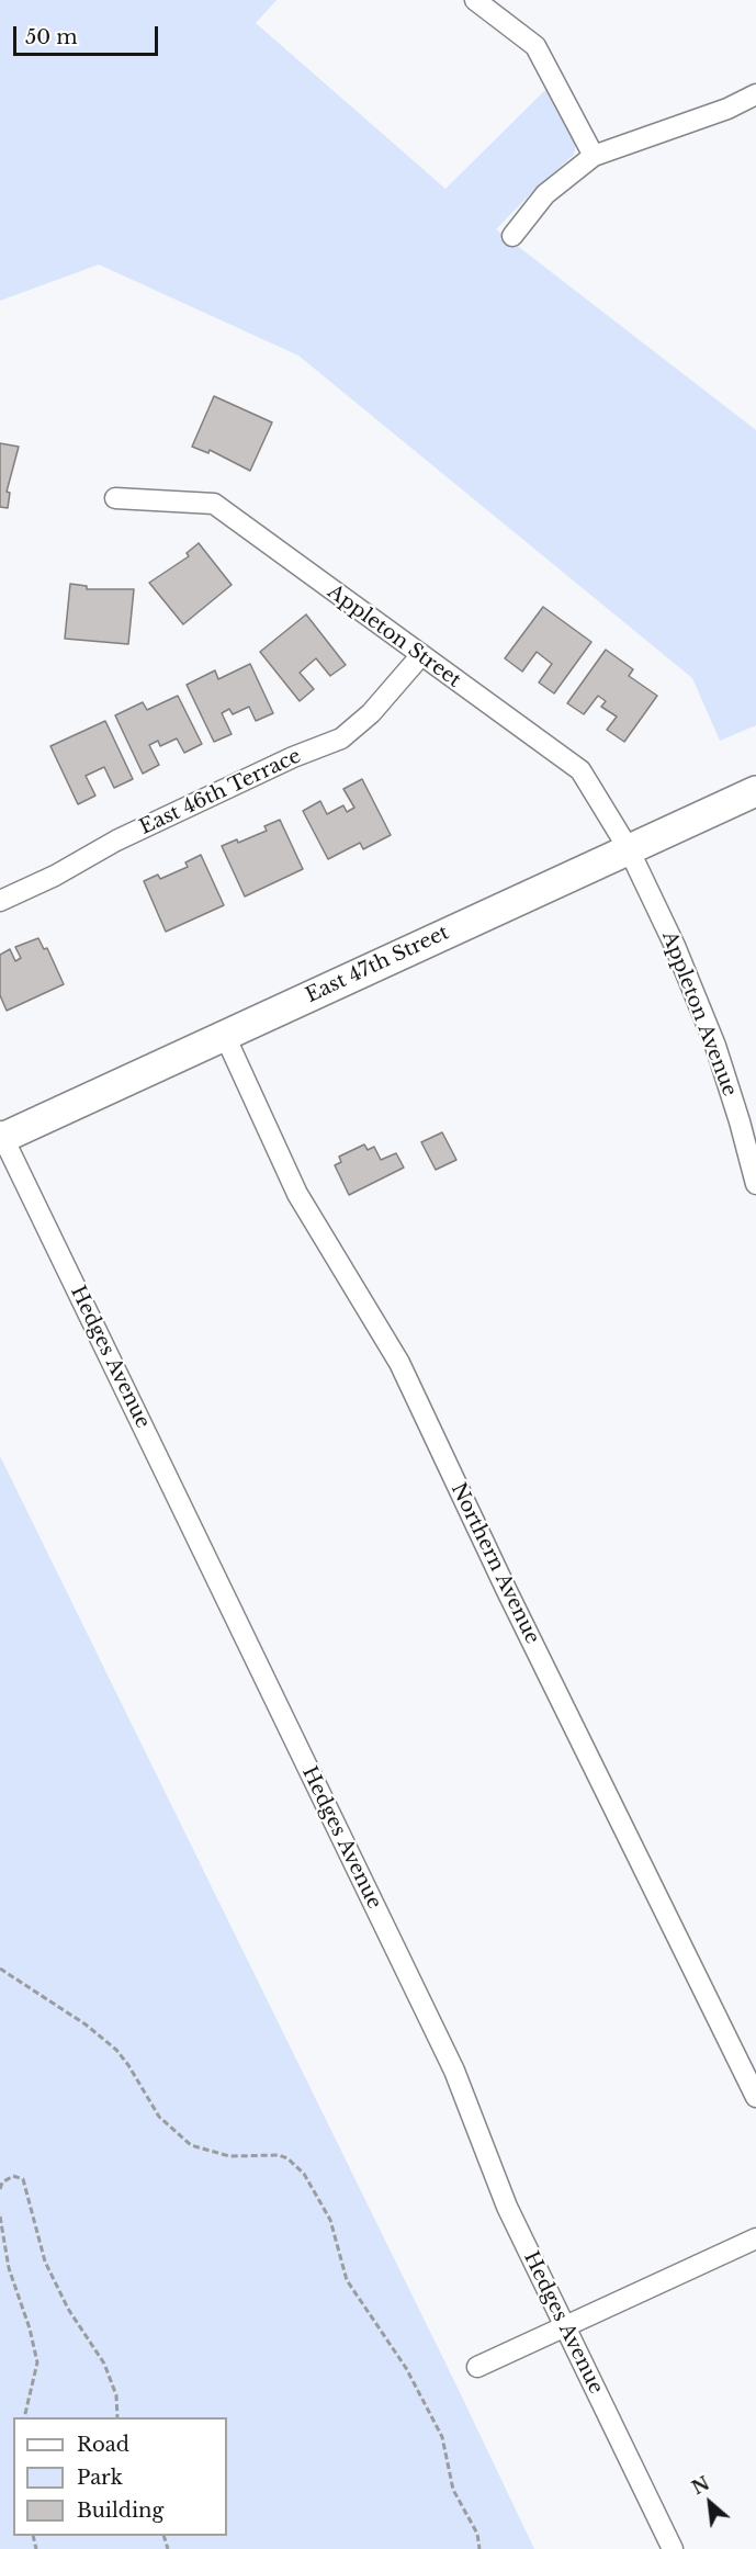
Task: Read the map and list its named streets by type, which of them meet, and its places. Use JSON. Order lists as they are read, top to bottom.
{
  "streets": {
    "main road": ["East 47th Street"],
    "street": [
      "Appleton Street",
      "East 46th Terrace",
      "Appleton Avenue",
      "Hedges Avenue",
      "Northern Avenue"
    ]
  },
  "crossings": [
    ["Appleton Street", "East 46th Terrace"],
    ["Appleton Street", "East 47th Street"],
    ["Appleton Street", "Appleton Avenue"],
    ["East 47th Street", "Appleton Avenue"],
    ["East 47th Street", "Hedges Avenue"],
    ["East 47th Street", "Northern Avenue"]
  ],
  "legend": ["Road", "Park", "Building"],
  "scale_bar": "50 m",
  "north": "top left"
}
